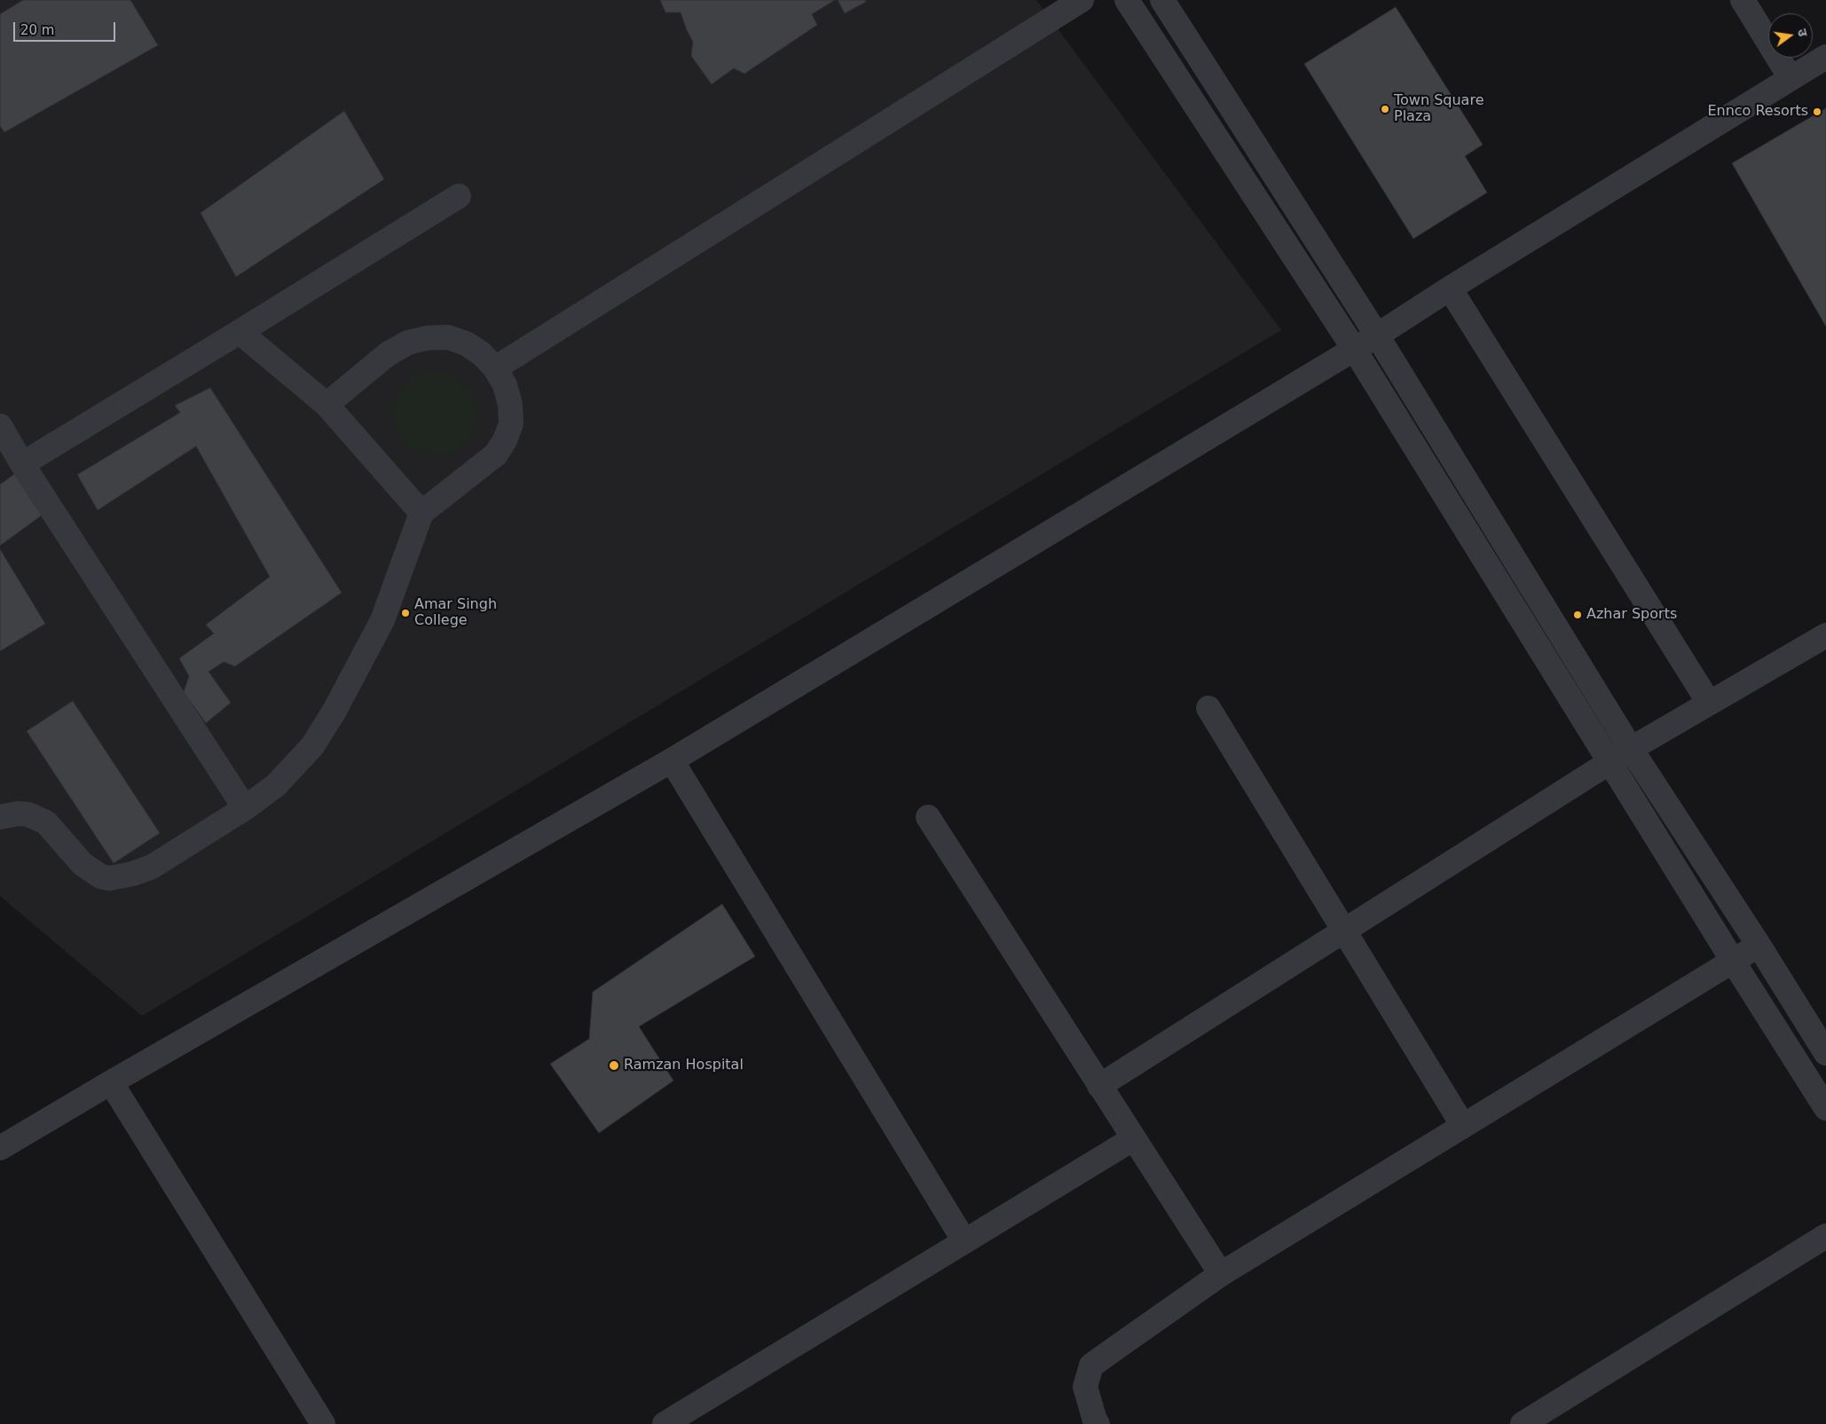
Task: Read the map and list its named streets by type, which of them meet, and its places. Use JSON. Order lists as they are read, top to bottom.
{
  "places": [
    "Town Square Plaza",
    "Ennco Resorts",
    "Amar Singh College",
    "Azhar Sports",
    "Ramzan Hospital"
  ],
  "scale_bar": "20 m",
  "north": "right"
}
